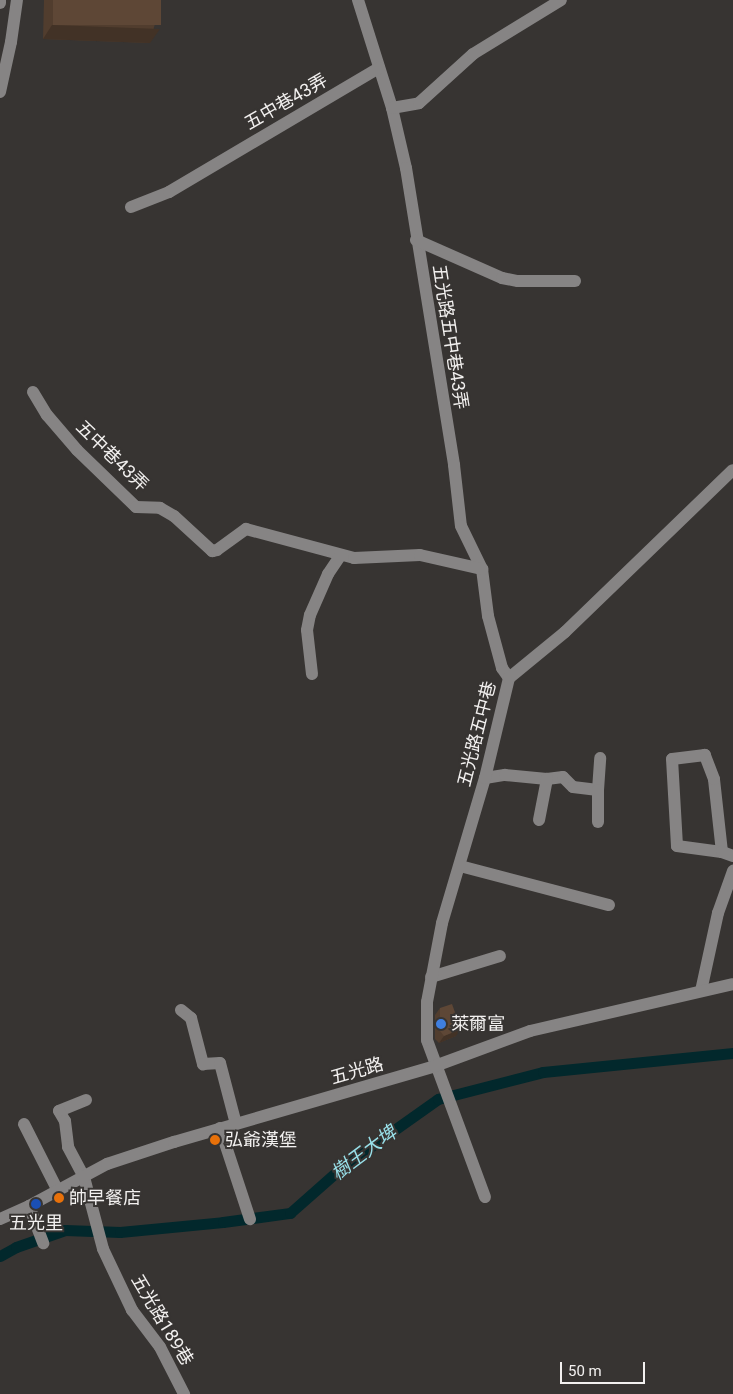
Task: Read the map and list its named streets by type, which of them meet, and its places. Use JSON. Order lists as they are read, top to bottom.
{
  "streets": {
    "street": [
      "五中巷43弄",
      "五光路五中巷43弄",
      "五光路五中巷",
      "五光路",
      "五光路189巷"
    ]
  },
  "crossings": [
    ["五中巷43弄", "五光路五中巷43弄"],
    ["五光路五中巷43弄", "五光路五中巷"],
    ["五光路五中巷", "五光路"],
    ["五光路", "五光路189巷"]
  ],
  "water": ["樹王大埤"],
  "places": [
    "萊爾富",
    "弘爺漢堡",
    "帥早餐店",
    "五光里"
  ],
  "scale_bar": "50 m"
}
